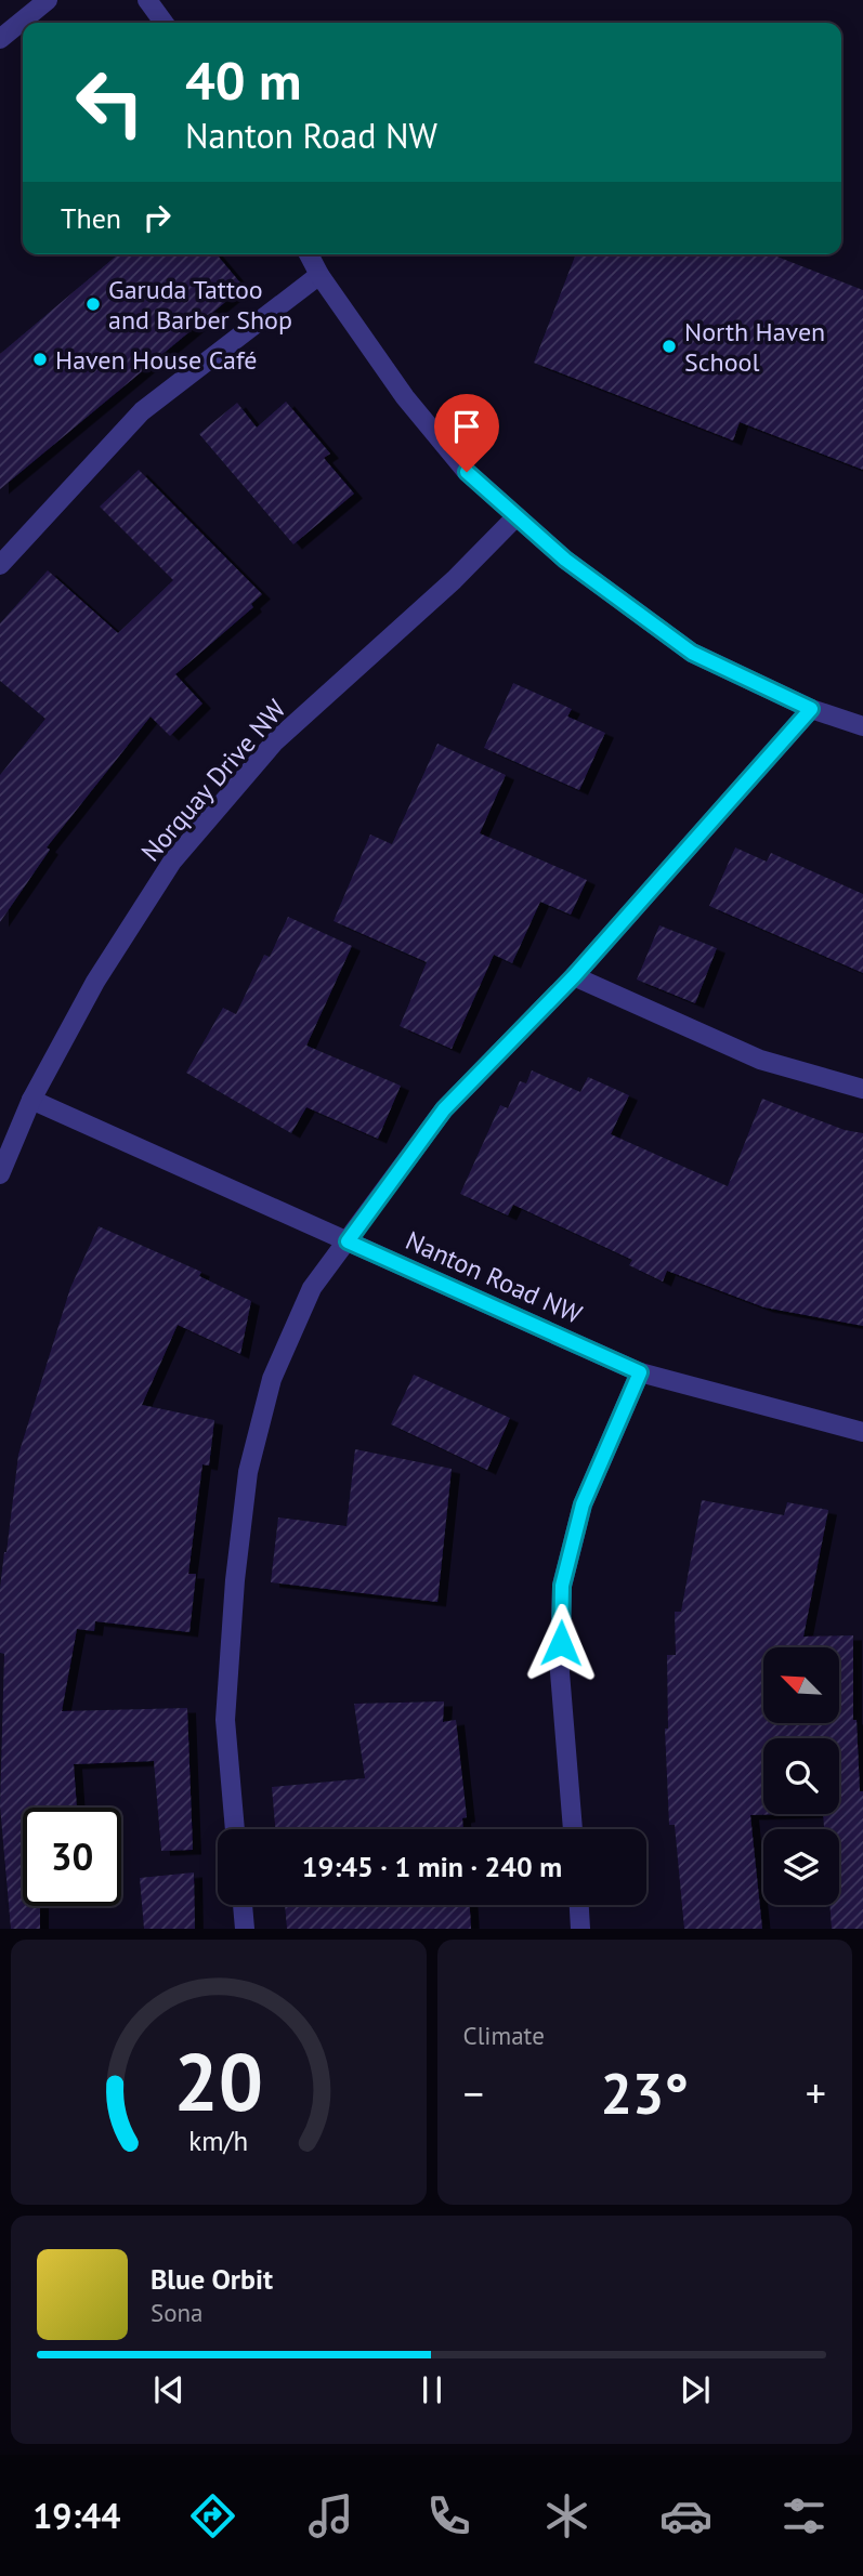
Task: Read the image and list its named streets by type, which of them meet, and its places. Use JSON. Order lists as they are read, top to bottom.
{
  "streets": {
    "street": ["Norquay Drive NW", "Nanton Road NW"]
  },
  "crossings": [
    ["Norquay Drive NW", "Nanton Road NW"]
  ],
  "places": ["Garuda Tattoo and Barber Shop", "North Haven School", "Haven House Café"],
  "north": "top left",
  "page": {
    "turn": ["40 m", "Nanton Road NW"],
    "then": "Then",
    "limit": "30",
    "trip": "19:45 · 1 min · 240 m",
    "tile": "Climate",
    "heat": ["−", "23°", "+"],
    "song": ["Blue Orbit", "Sona"],
    "tabs": "19:44",
    "gauge": ["20", "km/h"]
  }
}
